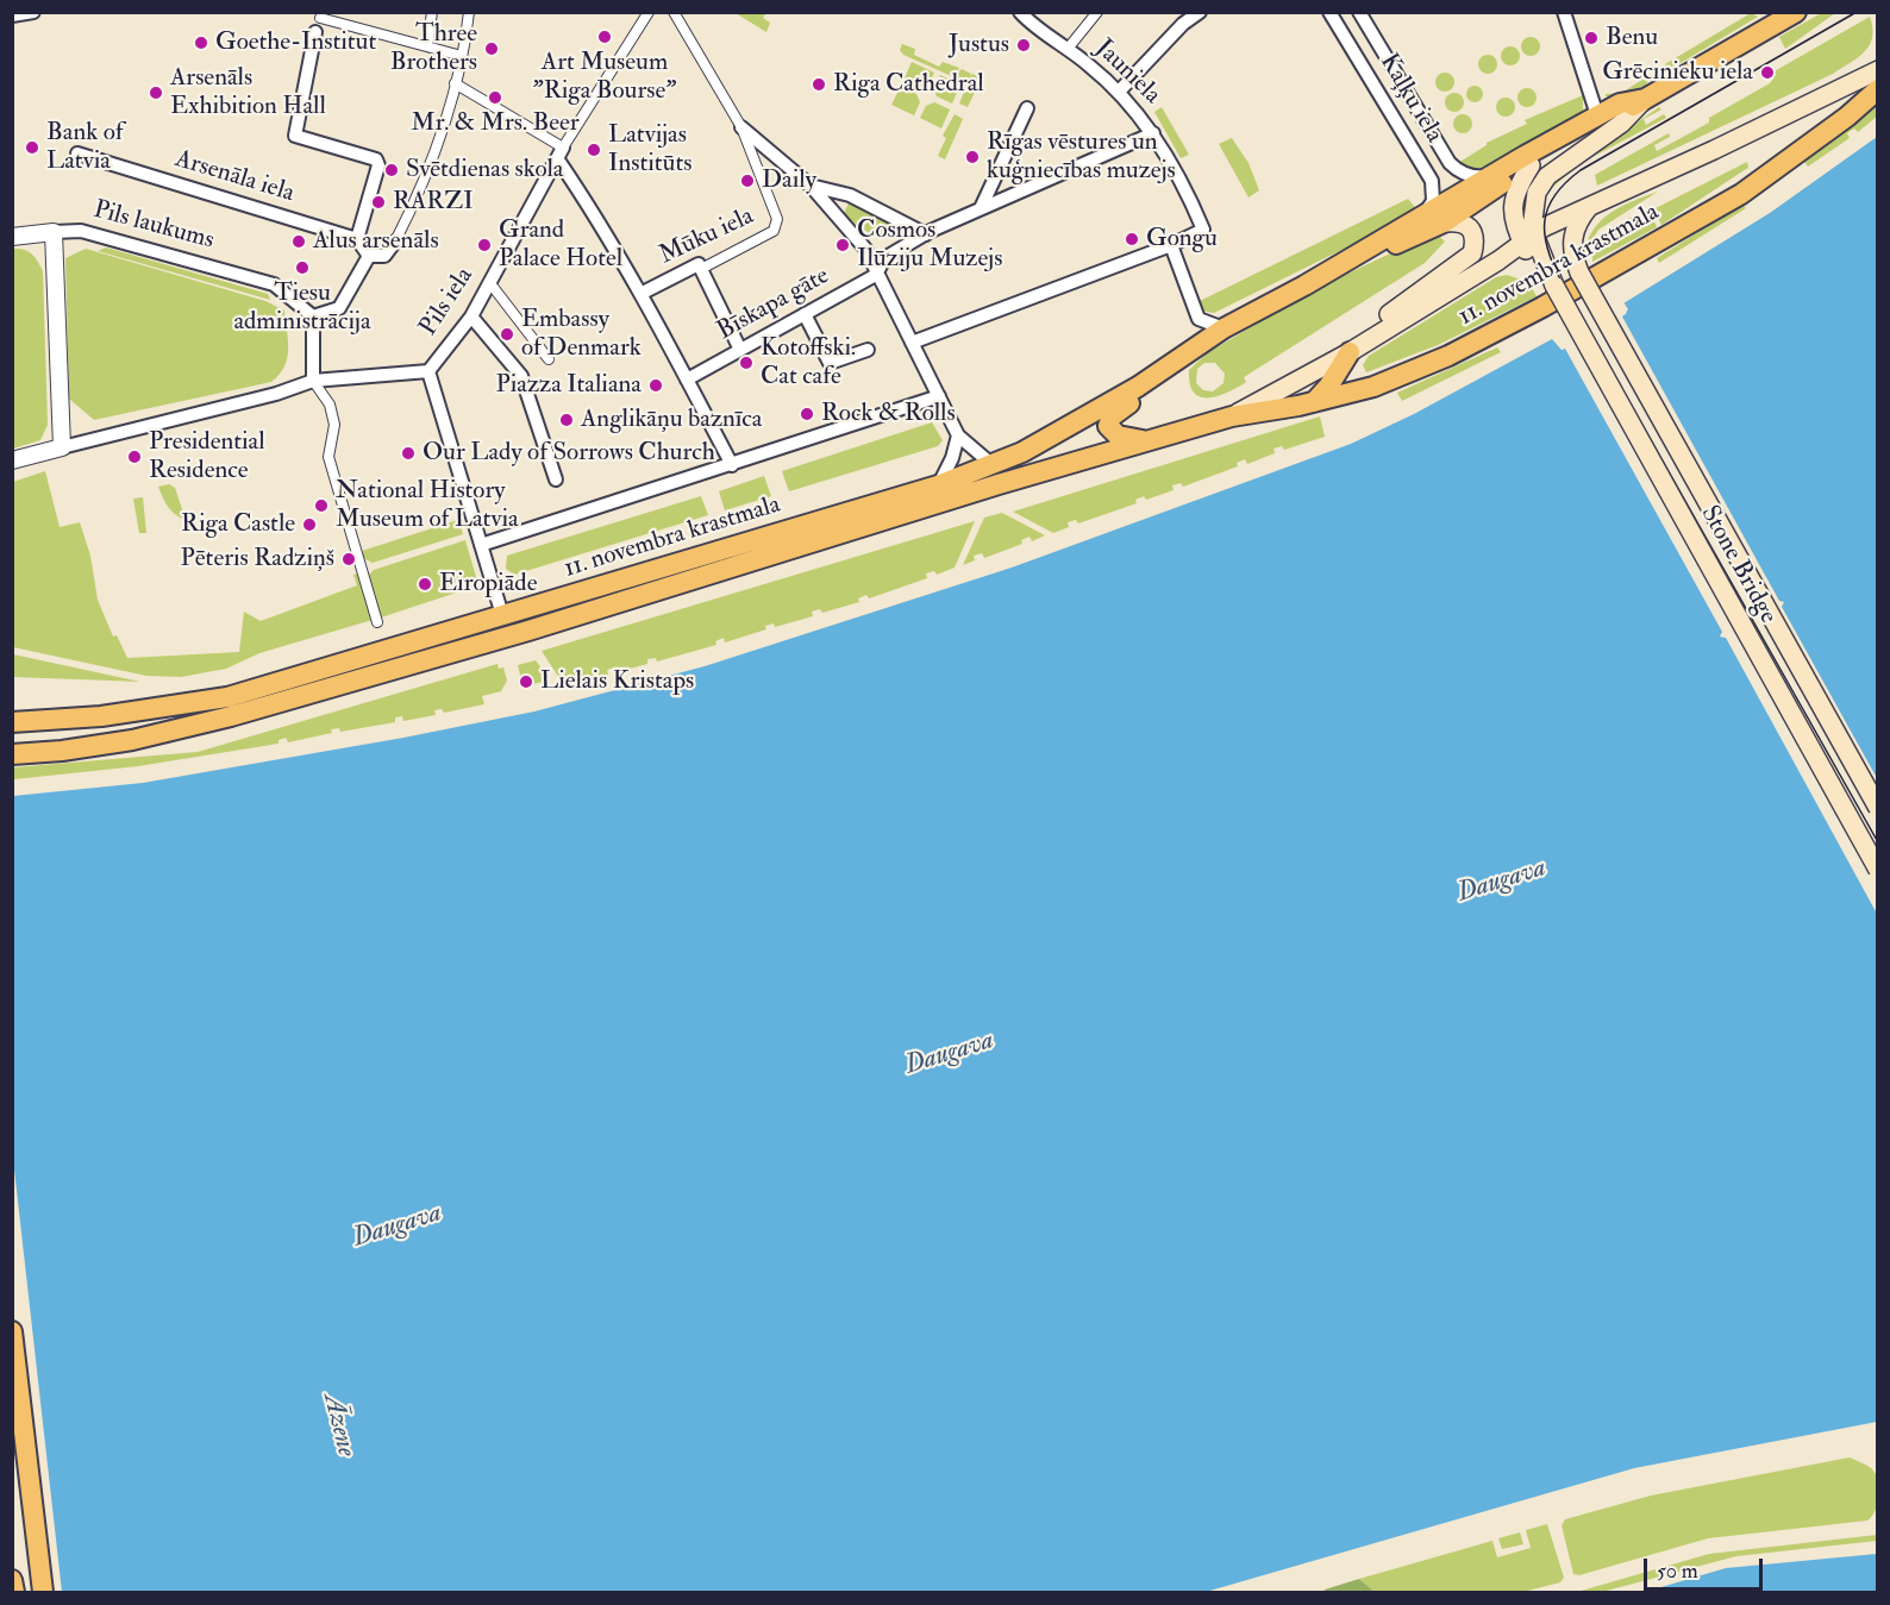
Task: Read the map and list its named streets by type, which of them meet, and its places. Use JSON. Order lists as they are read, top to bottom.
{
  "streets": {
    "main road": ["11. novembra krastmala", "Stone Bridge"],
    "street": [
      "Jauniela",
      "Kaļķu iela",
      "Arsenāla iela",
      "Pils laukums",
      "Mūku iela",
      "Pils iela",
      "Bīskapa gāte"
    ]
  },
  "crossings": [
    ["Jauniela", "Bīskapa gāte"],
    ["Kaļķu iela", "11. novembra krastmala"],
    ["11. novembra krastmala", "Stone Bridge"]
  ],
  "water": ["Daugava", "Āzene"],
  "places": [
    "Art Museum \"Riga Bourse\"",
    "Benu",
    "Goethe-Institut",
    "Justus",
    "Three Brothers",
    "Grēcinieku iela",
    "Riga Cathedral",
    "Arsenāls Exhibition Hall",
    "Mr. & Mrs. Beer",
    "Bank of Latvia",
    "Latvijas Institūts",
    "Rīgas vēstures un kuģniecības muzejs",
    "Svētdienas skola",
    "Daily",
    "RARZI",
    "Gongu",
    "Alus arsenāls",
    "Grand Palace Hotel",
    "Cosmos Ilūziju Muzejs",
    "Tiesu administrācija",
    "Embassy of Denmark",
    "Kotoffski. Cat cafe",
    "Piazza Italiana",
    "Rock & Rolls",
    "Anglikāņu baznīca",
    "Our Lady of Sorrows Church",
    "Presidential Residence",
    "National History Museum of Latvia",
    "Riga Castle",
    "Pēteris Radziņš",
    "Eiropiāde",
    "Lielais Kristaps"
  ],
  "scale_bar": "50 m"
}
